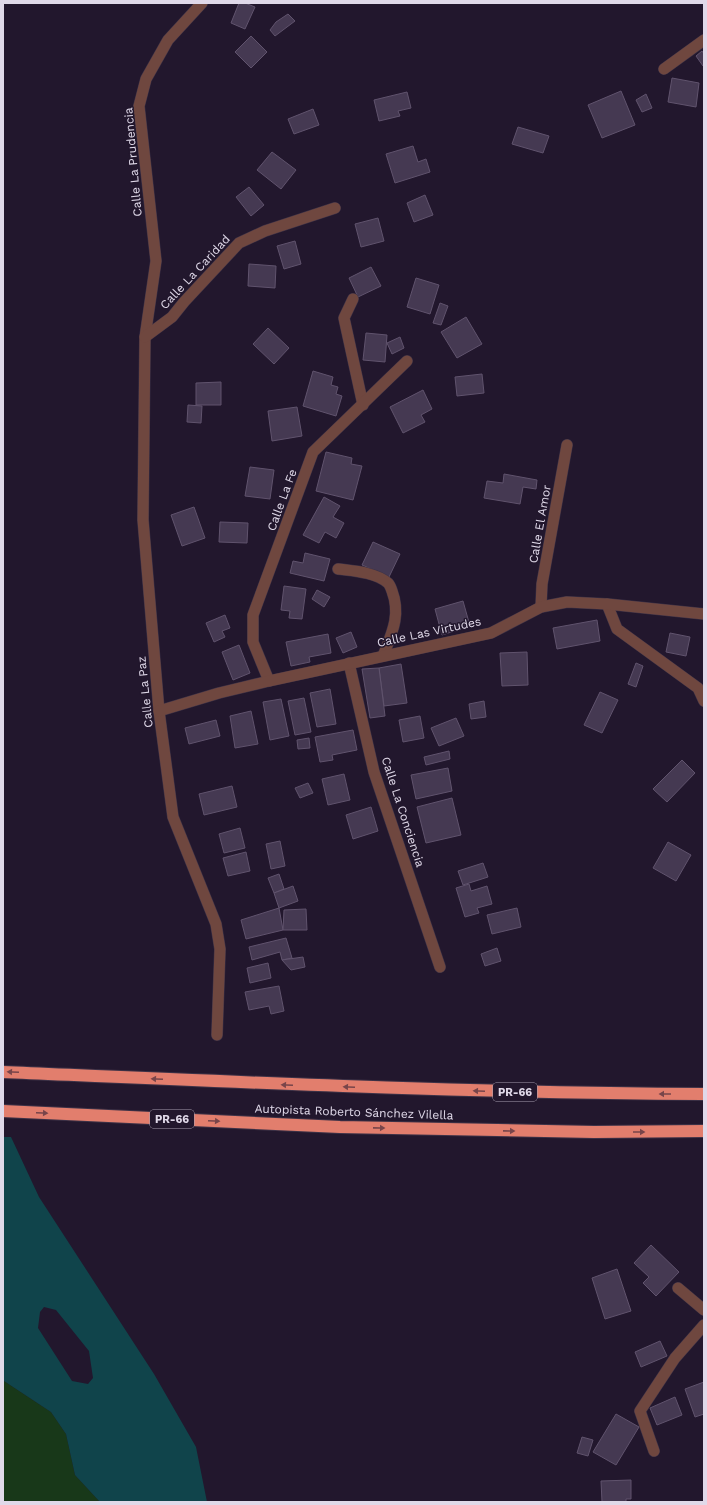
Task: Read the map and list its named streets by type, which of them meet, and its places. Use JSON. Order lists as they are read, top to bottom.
{
  "streets": {
    "highway": ["PR-66", "Autopista Roberto Sánchez Vilella"],
    "street": [
      "Calle La Prudencia",
      "Calle La Caridad",
      "Calle La Fe",
      "Calle El Amor",
      "Calle Las Virtudes",
      "Calle La Paz",
      "Calle La Conciencia"
    ]
  },
  "crossings": [
    ["Calle La Prudencia", "Calle La Caridad"],
    ["Calle La Prudencia", "Calle La Paz"],
    ["Calle La Caridad", "Calle La Paz"],
    ["Calle La Fe", "Calle Las Virtudes"],
    ["Calle El Amor", "Calle Las Virtudes"],
    ["Calle Las Virtudes", "Calle La Paz"],
    ["Calle Las Virtudes", "Calle La Conciencia"]
  ]
}
